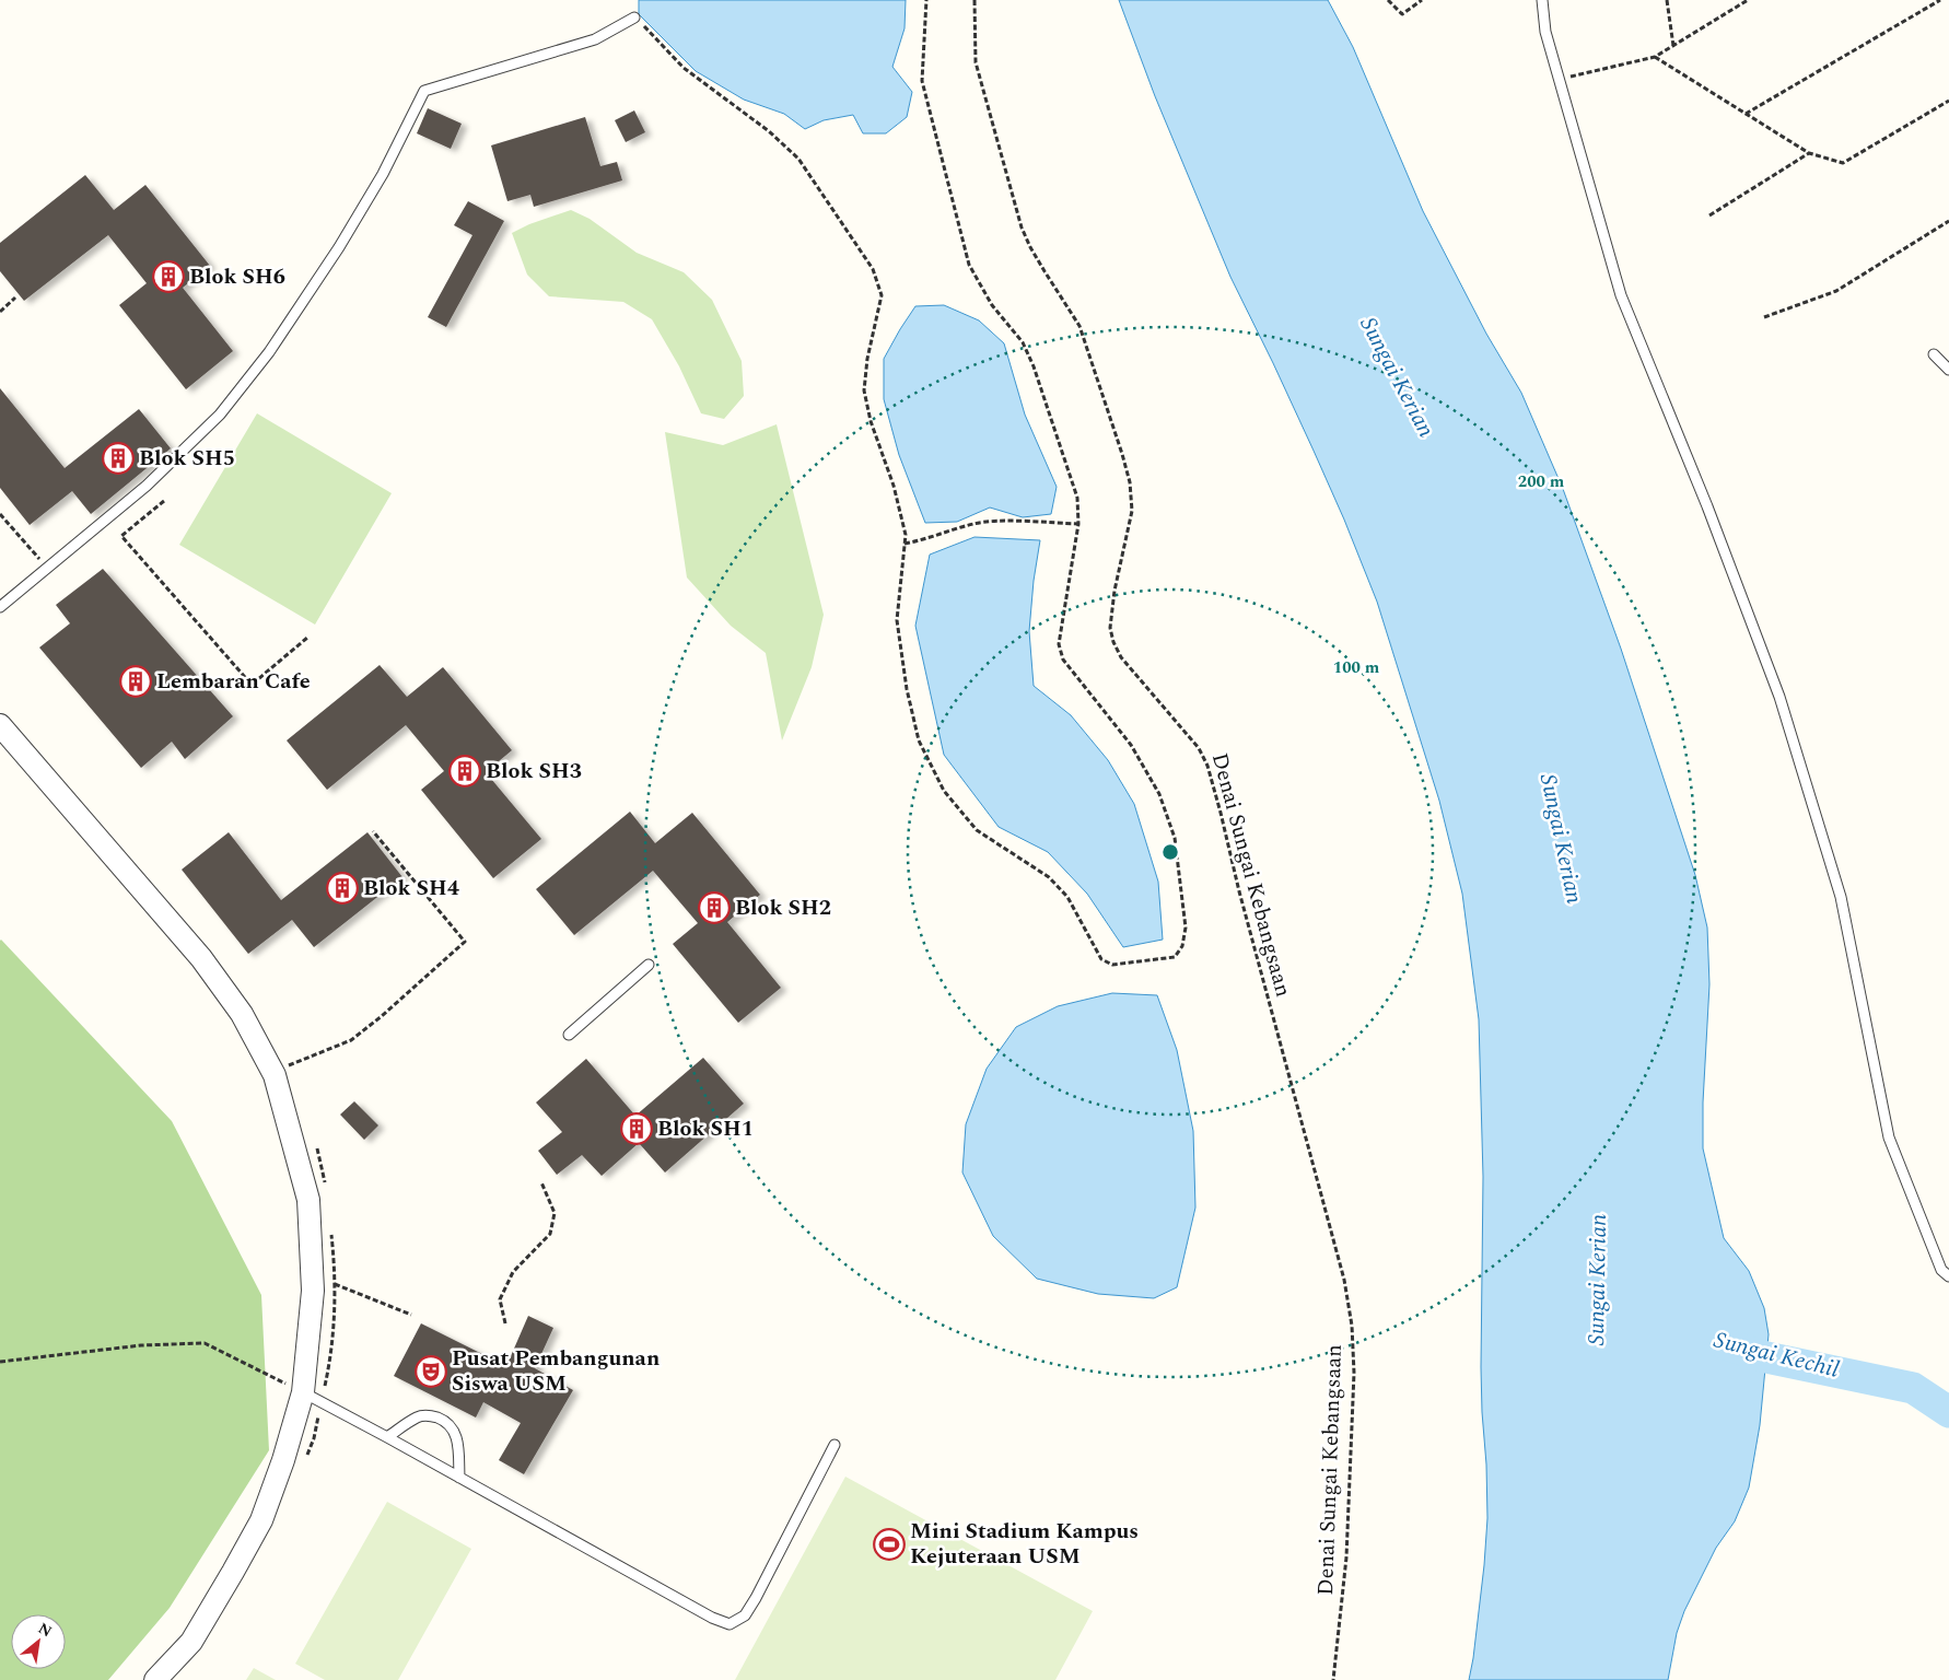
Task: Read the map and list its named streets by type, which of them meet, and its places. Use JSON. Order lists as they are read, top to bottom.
{
  "streets": {
    "path": ["Denai Sungai Kebangsaan"]
  },
  "water": ["Sungai Kerian", "Sungai Kechil"],
  "places": {
    "building": [
      "Blok SH6",
      "Blok SH5",
      "Lembaran Cafe",
      "Blok SH3",
      "Blok SH4",
      "Blok SH2",
      "Blok SH1"
    ],
    "theatre": ["Pusat Pembangunan Siswa USM"],
    "sports": ["Mini Stadium Kampus Kejuteraan USM"]
  },
  "north": "top right",
  "rings": ["200 m", "100 m"]
}
